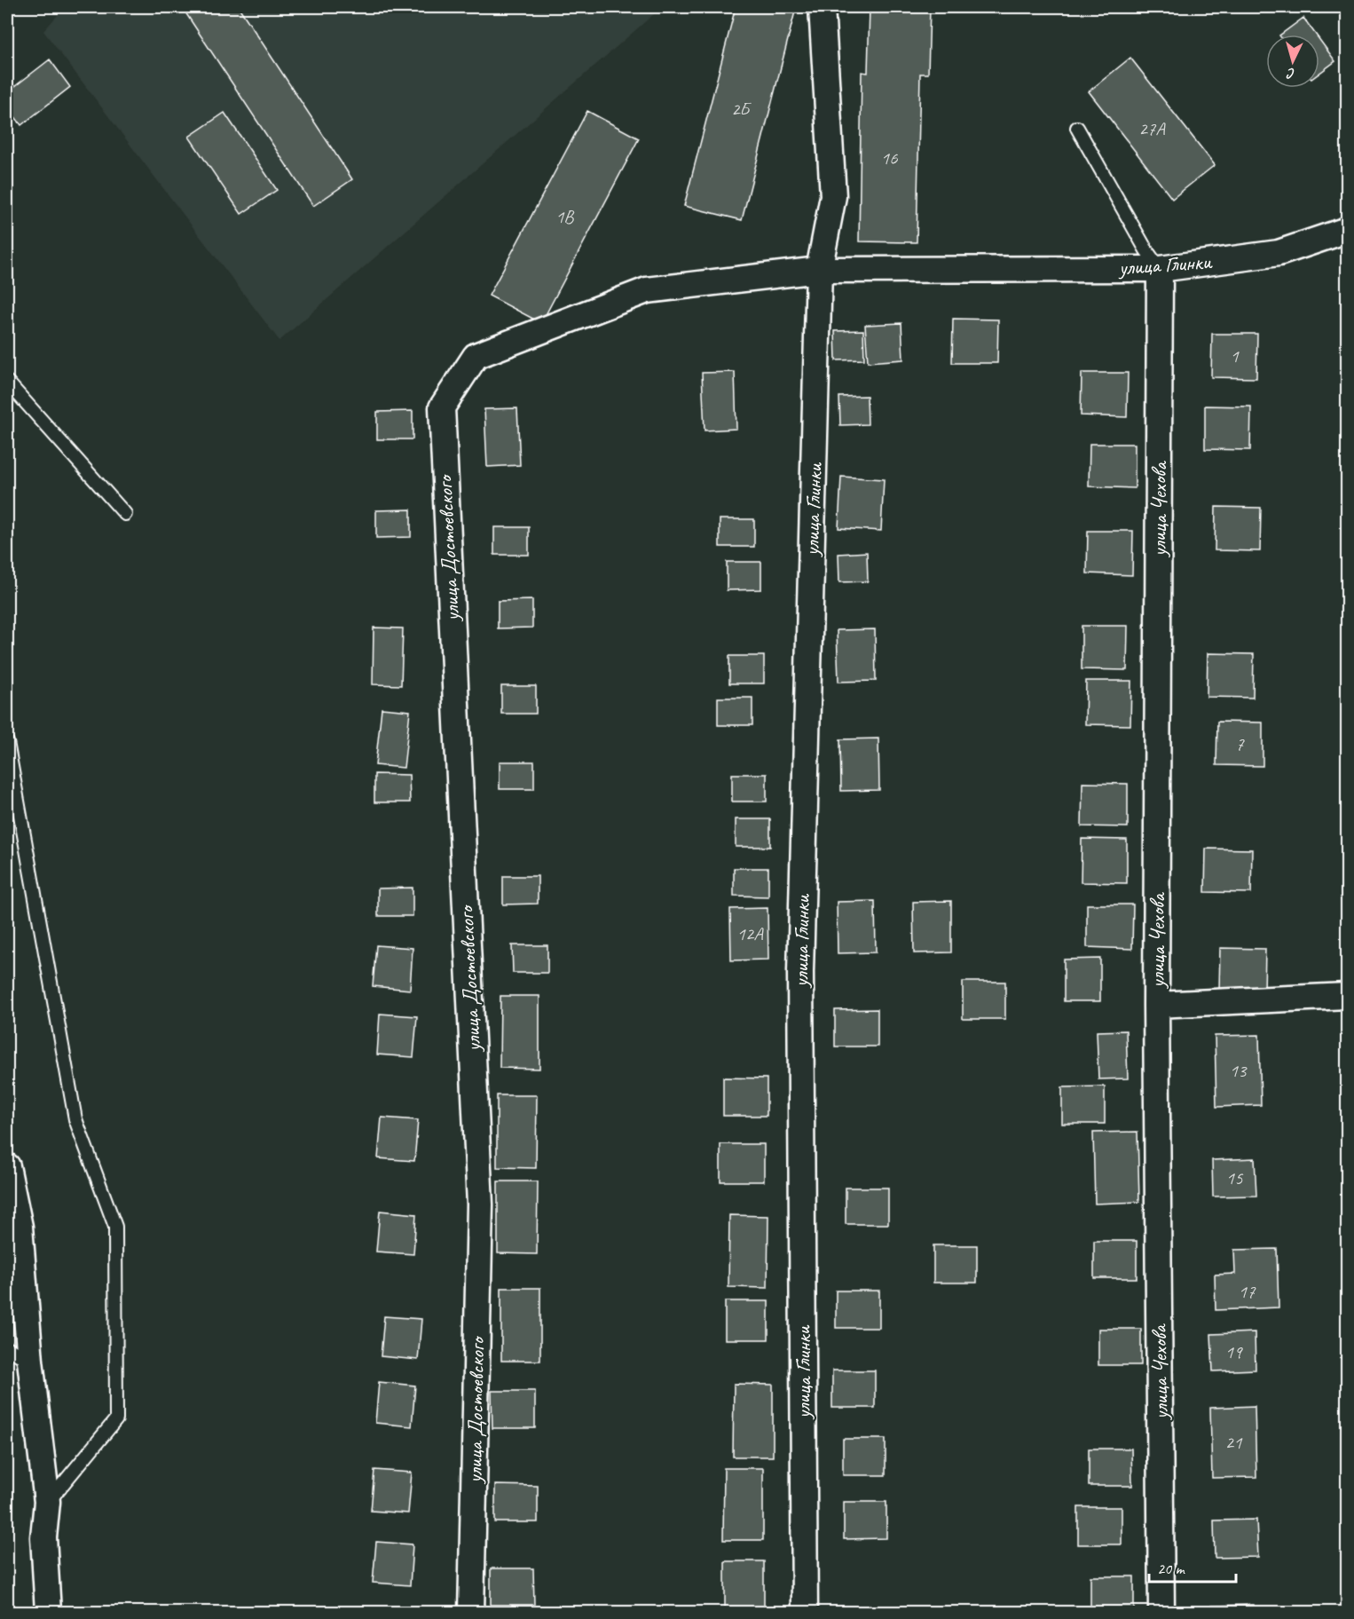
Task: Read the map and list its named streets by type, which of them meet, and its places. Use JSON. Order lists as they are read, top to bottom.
{
  "streets": {
    "street": ["улица Глинки", "улица Чехова", "улица Достоевского"]
  },
  "crossings": [
    ["улица Глинки", "улица Чехова"],
    ["улица Глинки", "улица Достоевского"]
  ],
  "house_numbers": [
    "2Б",
    "27А",
    "16",
    "1В",
    "1",
    "7",
    "12А",
    "13",
    "15",
    "17",
    "19",
    "21"
  ],
  "scale_bar": "20 m",
  "north": "bottom"
}
